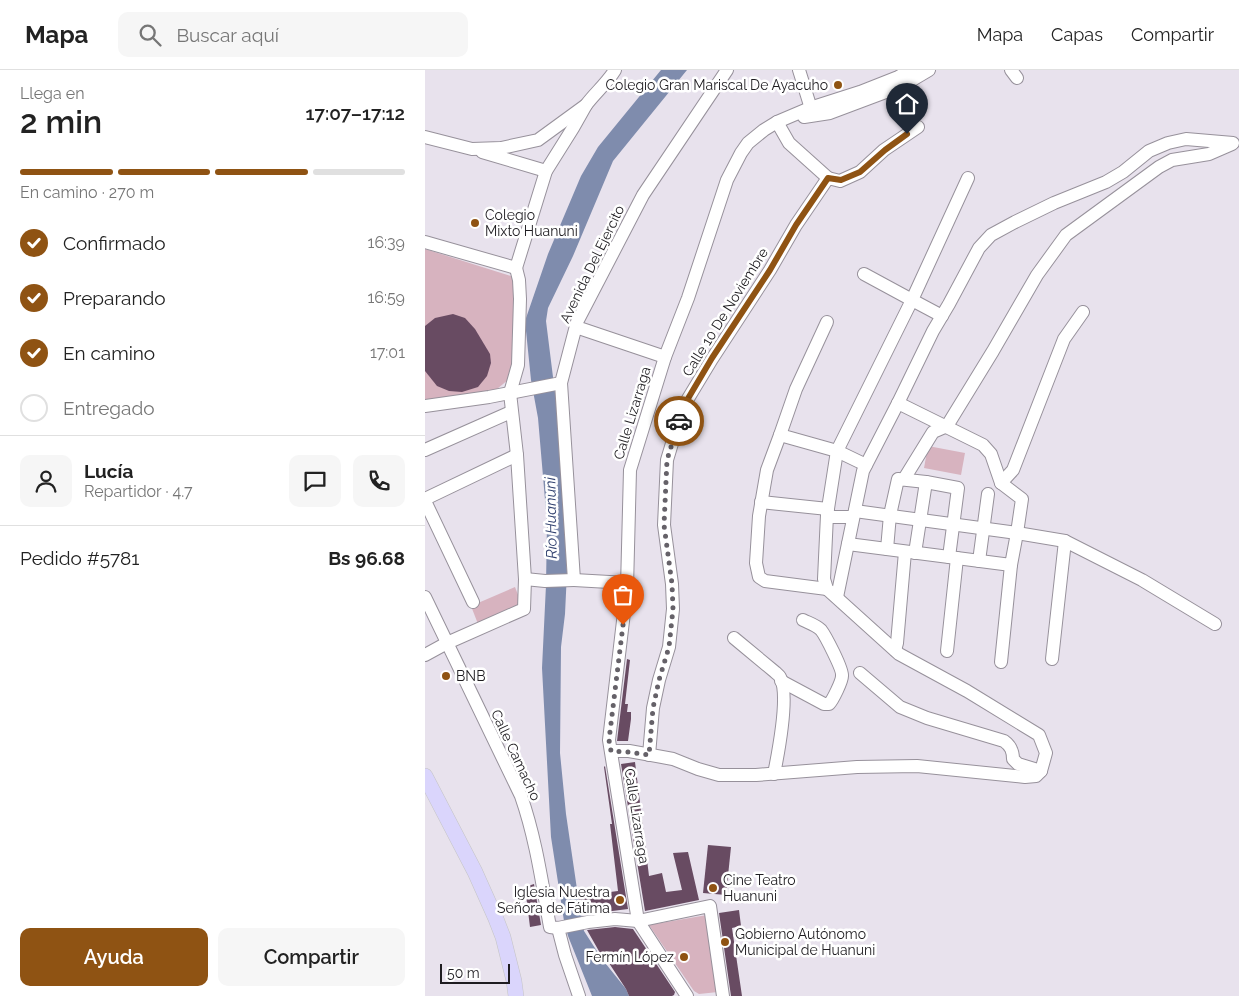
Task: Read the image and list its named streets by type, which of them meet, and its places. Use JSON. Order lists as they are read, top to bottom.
{
  "streets": {
    "street": [
      "Avenida Del Ejercito",
      "Calle 10 De Noviembre",
      "Calle Lizarraga",
      "Calle Camacho"
    ]
  },
  "water": ["Río Huanuni"],
  "places": [
    "Colegio Gran Mariscal De Ayacuho",
    "Colegio Mixto Huanuni",
    "BNB",
    "Cine Teatro Huanuni",
    "Iglesia Nuestra Señora de Fátima",
    "Gobierno Autónomo Municipal de Huanuni",
    "Fermín López"
  ],
  "scale_bar": "50 m",
  "page": {
    "header": "Mapa",
    "search": "Buscar aquí",
    "nav": ["Mapa", "Capas", "Compartir"],
    "heading": ["2 min", "Llega en", "17:07–17:12"],
    "panel": [
      "Lucía",
      "Repartidor · 4.7",
      "Pedido #5781",
      "Bs 96.68"
    ],
    "bar": "En camino · 270 m",
    "list": [
      ["Confirmado", "16:39"],
      ["Preparando", "16:59"],
      ["En camino", "17:01"],
      "Entregado"
    ],
    "buttons": ["Ayuda", "Compartir"],
    "scale": "50 m"
  }
}
